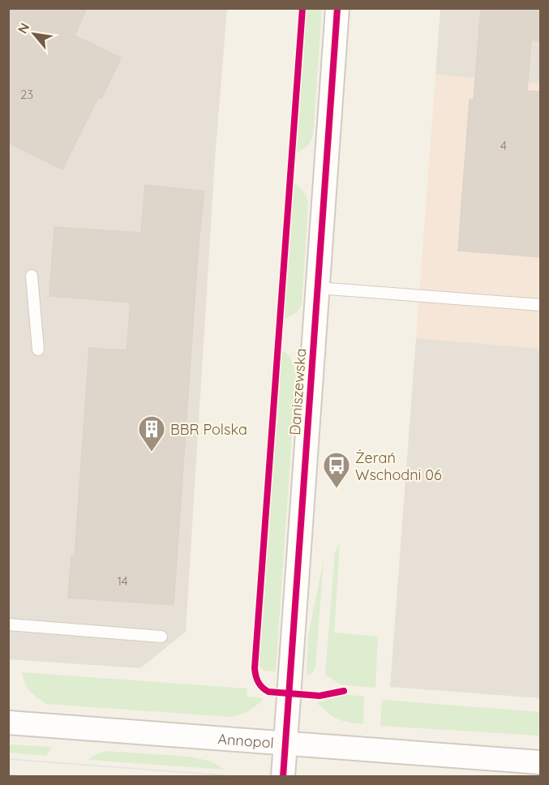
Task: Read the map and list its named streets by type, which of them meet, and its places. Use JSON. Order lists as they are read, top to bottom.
{
  "streets": {
    "street": ["Daniszewska", "Annopol"]
  },
  "crossings": [
    ["Daniszewska", "Annopol"]
  ],
  "places": {
    "building": ["BBR Polska"],
    "bus stop": ["Żerań Wschodni 06"]
  },
  "house_numbers": ["23", "4", "14"],
  "north": "top left"
}
